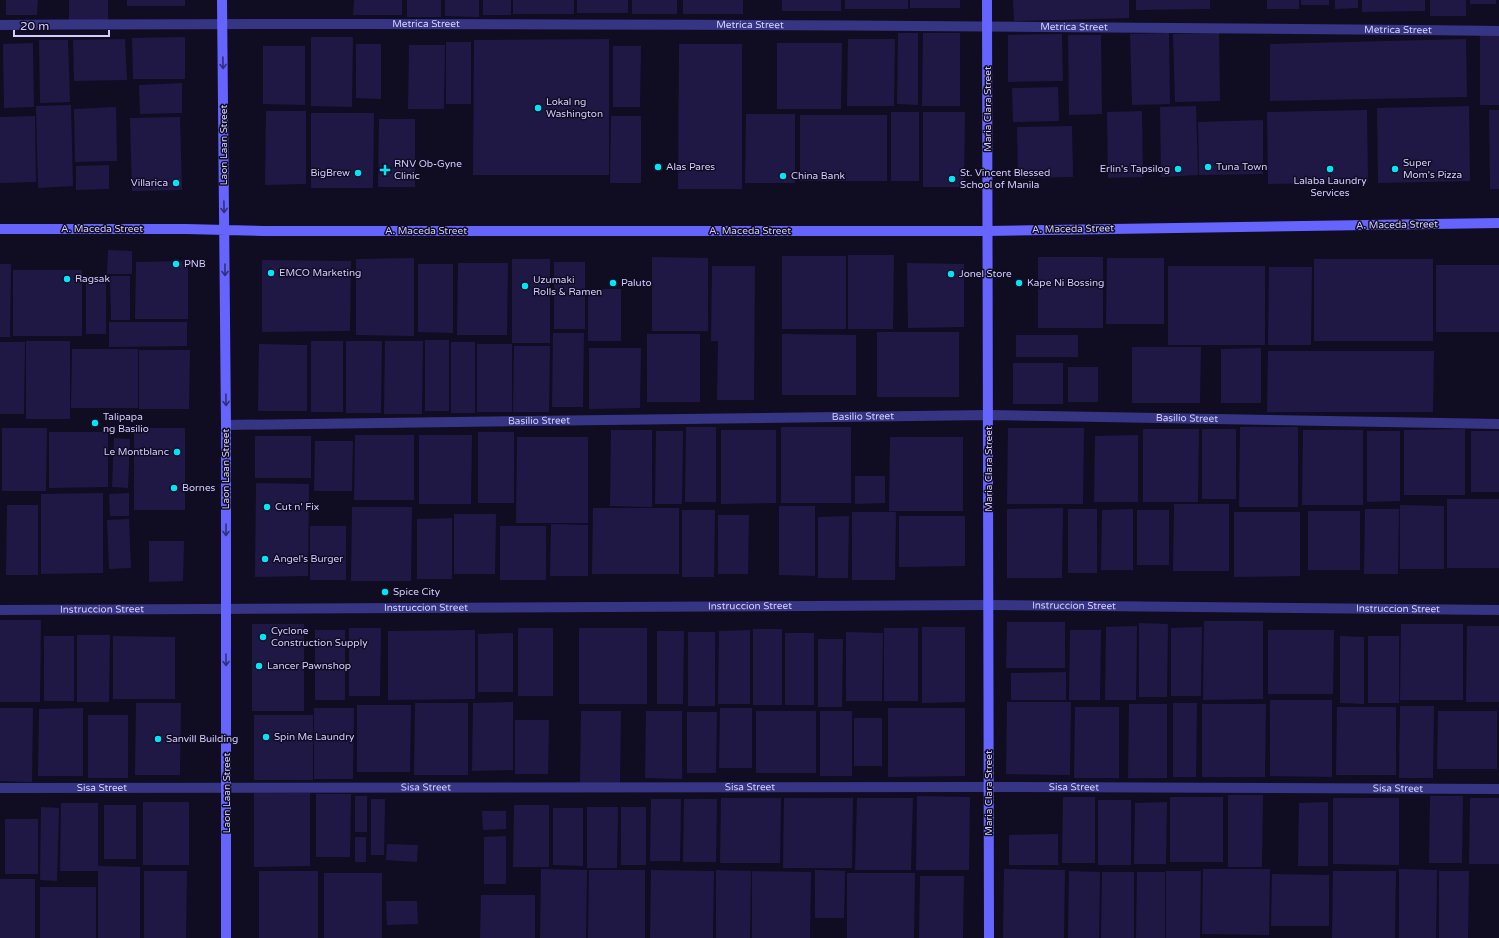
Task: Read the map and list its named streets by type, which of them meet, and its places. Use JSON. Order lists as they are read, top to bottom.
{
  "streets": {
    "street": [
      "Metrica Street",
      "Maria Clara Street",
      "Laon Laan Street",
      "A. Maceda Street",
      "Basilio Street",
      "Instruccion Street",
      "Sisa Street"
    ]
  },
  "crossings": [
    ["Metrica Street", "Maria Clara Street"],
    ["Metrica Street", "Laon Laan Street"],
    ["Maria Clara Street", "A. Maceda Street"],
    ["Maria Clara Street", "Basilio Street"],
    ["Maria Clara Street", "Instruccion Street"],
    ["Maria Clara Street", "Sisa Street"],
    ["Laon Laan Street", "A. Maceda Street"],
    ["Laon Laan Street", "Basilio Street"],
    ["Laon Laan Street", "Instruccion Street"],
    ["Laon Laan Street", "Sisa Street"]
  ],
  "one_way": ["Laon Laan Street"],
  "places": {
    "other": [
      "Lokal ng Washington",
      "Alas Pares",
      "Tuna Town",
      "Erlin's Tapsilog",
      "Lalaba Laundry Services",
      "Super Mom's Pizza",
      "BigBrew",
      "China Bank",
      "St. Vincent Blessed School of Manila",
      "Villarica",
      "PNB",
      "EMCO Marketing",
      "Jonel Store",
      "Ragsak",
      "Paluto",
      "Kape Ni Bossing",
      "Uzumaki Rolls & Ramen",
      "Talipapa ng Basilio",
      "Le Montblanc",
      "Bornes",
      "Cut n' Fix",
      "Angel's Burger",
      "Spice City",
      "Cyclone Construction Supply",
      "Lancer Pawnshop",
      "Spin Me Laundry",
      "Sanvill Building"
    ],
    "health": ["RNV Ob-Gyne Clinic"]
  },
  "scale_bar": "20 m"
}
